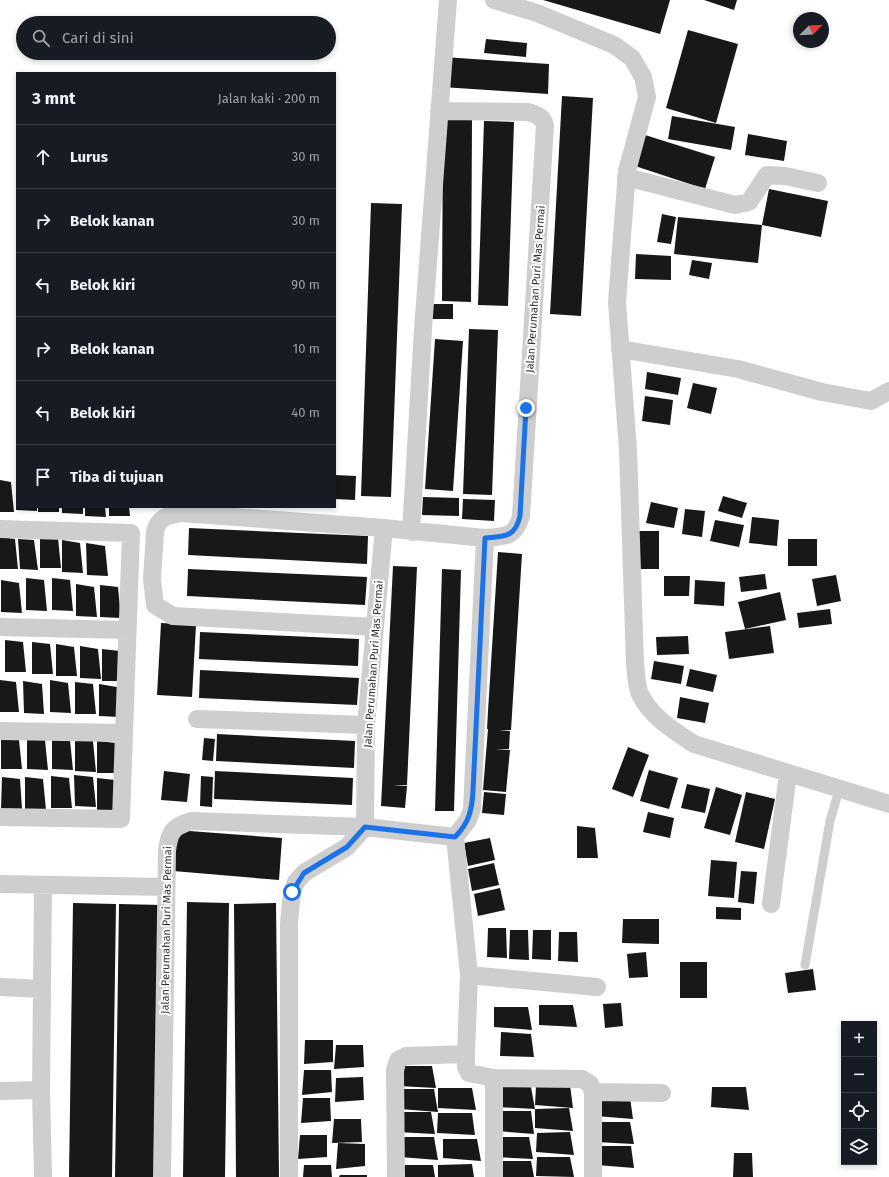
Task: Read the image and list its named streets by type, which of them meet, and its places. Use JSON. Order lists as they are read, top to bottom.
{
  "streets": {
    "street": ["Jalan Perumahan Puri Mas Permai"]
  },
  "north": "top right",
  "page": {
    "search": "Cari di sini",
    "heading": ["3 mnt", "Jalan kaki · 200 m"],
    "list": [
      ["Lurus", "30 m"],
      ["Belok kanan", "30 m"],
      ["Belok kiri", "90 m"],
      ["Belok kanan", "10 m"],
      ["Belok kiri", "40 m"],
      "Tiba di tujuan"
    ],
    "map_buttons": ["+", "−"]
  }
}
